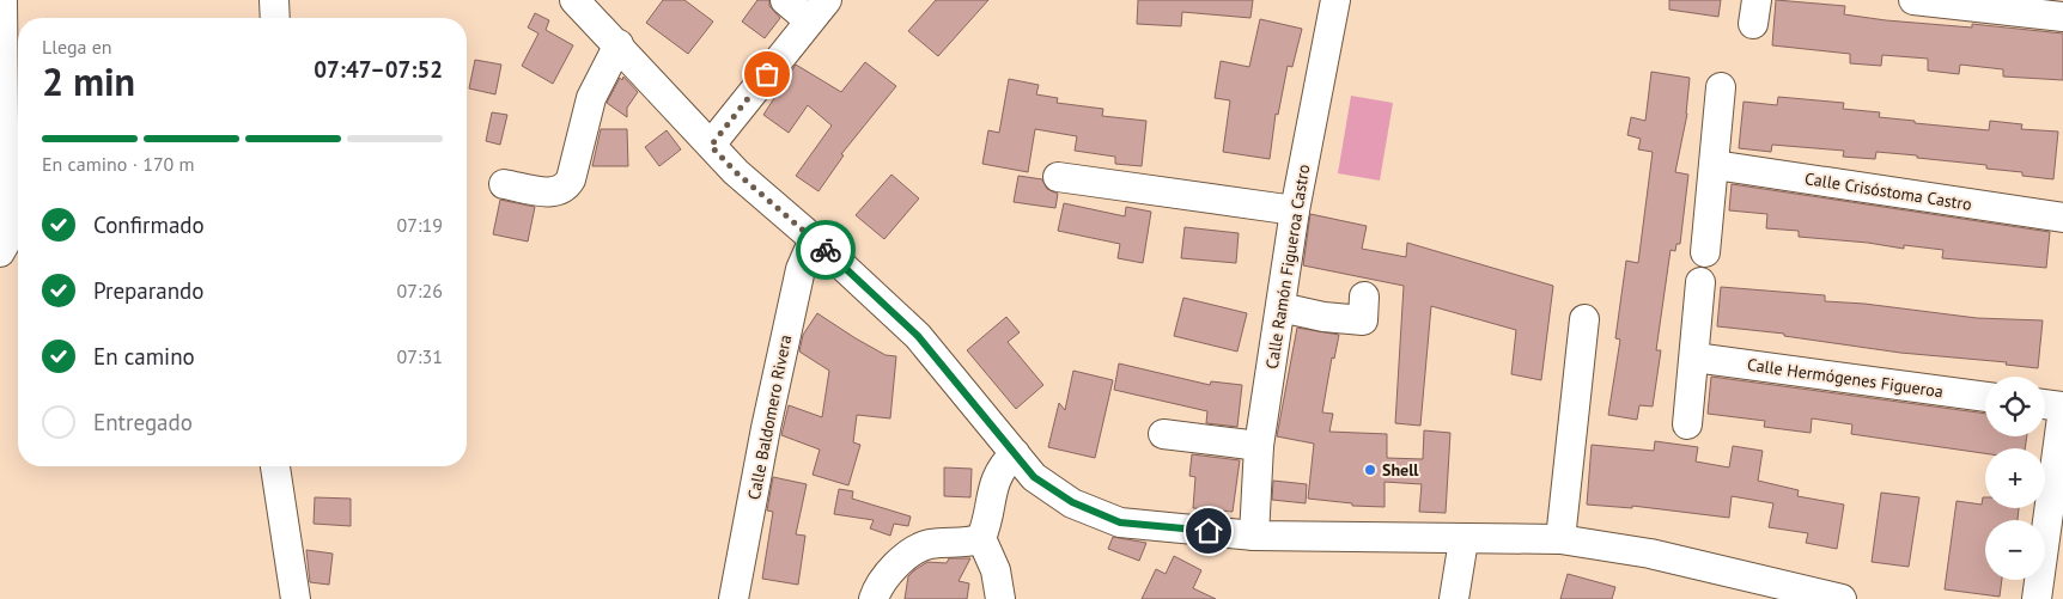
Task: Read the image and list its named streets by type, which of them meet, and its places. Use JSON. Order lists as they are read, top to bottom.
{
  "streets": {
    "street": [
      "Calle Crisóstoma Castro",
      "Calle Ramón Figueroa Castro",
      "Calle Hermógenes Figueroa",
      "Calle Baldomero Rivera"
    ]
  },
  "places": ["Shell"],
  "page": {
    "heading": ["2 min", "Llega en", "07:47–07:52"],
    "bar": "En camino · 170 m",
    "list": [
      ["Confirmado", "07:19"],
      ["Preparando", "07:26"],
      ["En camino", "07:31"],
      "Entregado"
    ],
    "map_buttons": ["+", "−"]
  }
}
